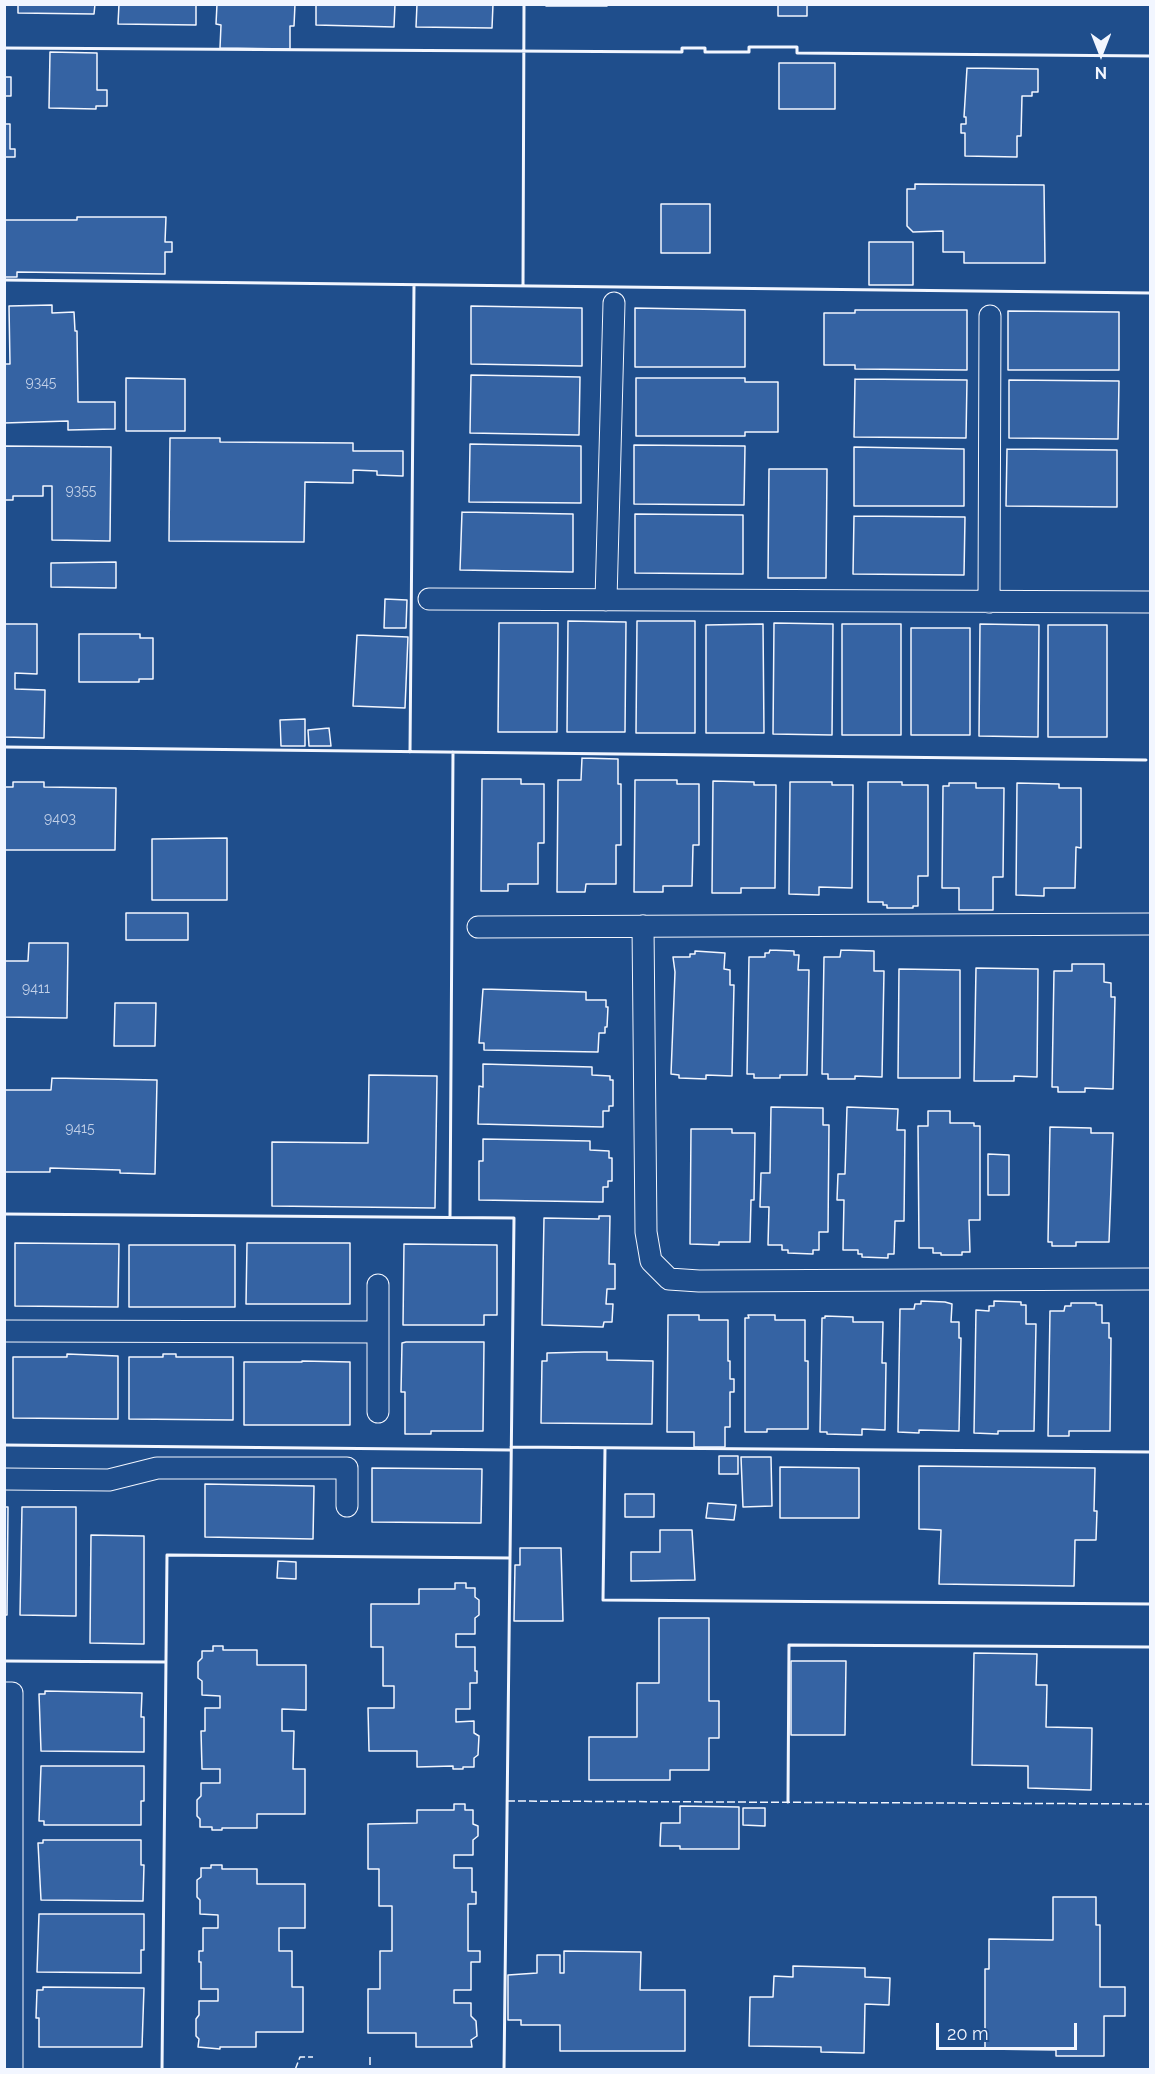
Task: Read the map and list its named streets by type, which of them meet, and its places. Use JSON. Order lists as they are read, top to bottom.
{
  "house_numbers": [
    "9345",
    "9355",
    "9403",
    "9411",
    "9415"
  ],
  "scale_bar": "20 m",
  "north": "bottom"
}
